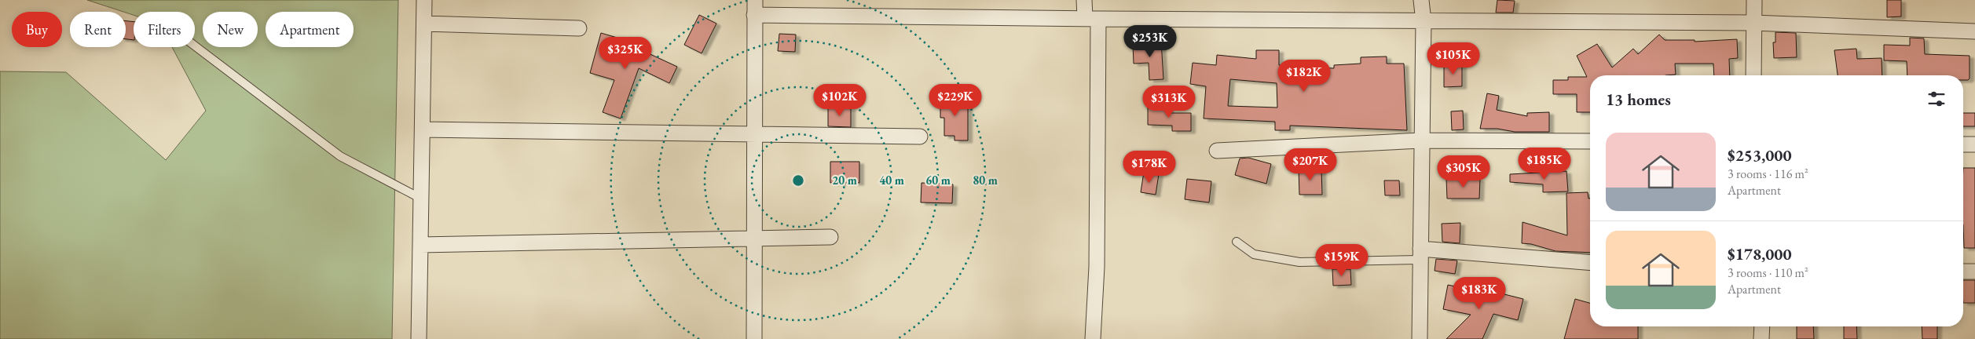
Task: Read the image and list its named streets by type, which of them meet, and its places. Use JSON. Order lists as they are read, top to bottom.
{
  "page": {
    "chip": [
      "Buy",
      "Rent",
      "Filters",
      "New",
      "Apartment"
    ],
    "price": [
      "$253K",
      "$325K",
      "$105K",
      "$182K",
      "$102K",
      "$229K",
      "$313K",
      "$185K",
      "$207K",
      "$178K",
      "$305K",
      "$159K",
      "$183K"
    ],
    "heading": "13 homes",
    "list": [
      {
        "name": "$253,000",
        "note": "3 rooms · 116 m² · Apartment"
      },
      {
        "name": "$178,000",
        "note": "3 rooms · 110 m² · Apartment"
      }
    ]
  },
  "rings": [
    "20 m",
    "40 m",
    "60 m",
    "80 m"
  ]
}
